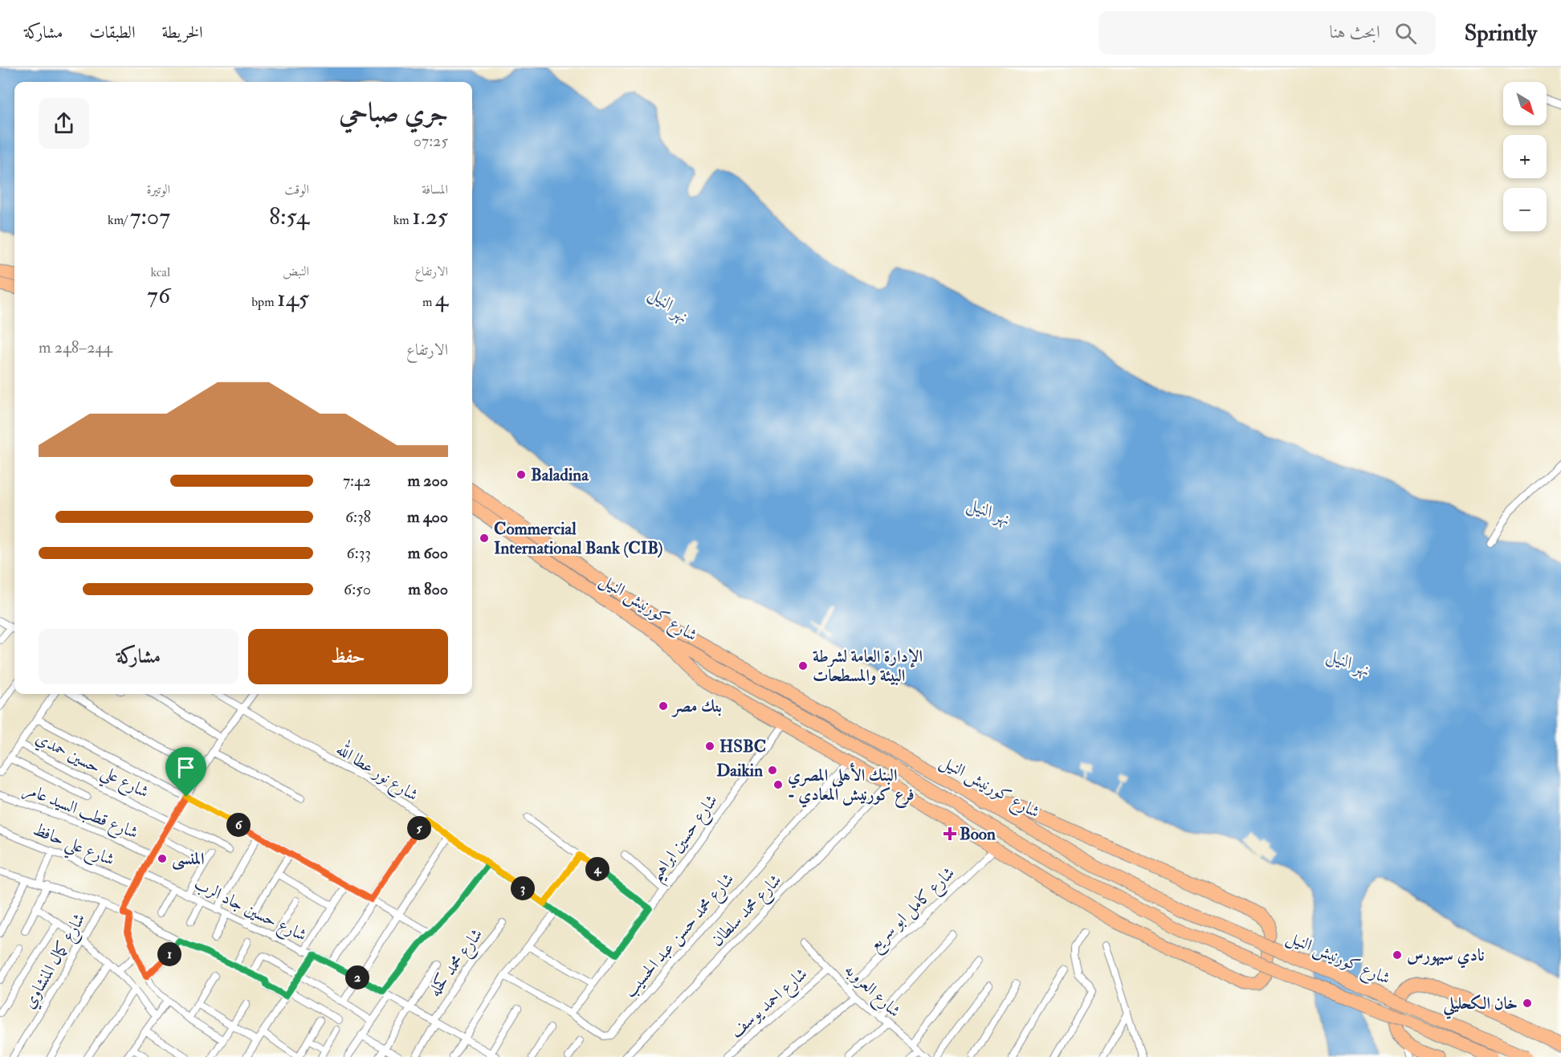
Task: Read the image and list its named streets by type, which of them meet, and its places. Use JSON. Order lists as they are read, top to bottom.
{
  "streets": {
    "highway": ["شارع كورنيش النيل"],
    "street": [
      "شارع علي حسين حمدي",
      "شارع نور عطا الله",
      "شارع قطب السيد عامر",
      "شارع حسين ابراهيم",
      "شارع علي حافظ",
      "شارع كامل ابو سريع",
      "شارع حسين جاد الرب",
      "شارع محمد سلطان",
      "شارع محمد حسن عبد الحسيب",
      "شارع كمال المنشاوي",
      "شارع محمد كحله",
      "شارع العروبه",
      "شارع احمد يوسف"
    ]
  },
  "crossings": [
    ["شارع نور عطا الله", "شارع حسين ابراهيم"],
    ["شارع حسين ابراهيم", "شارع محمد حسن عبد الحسيب"],
    ["شارع كامل ابو سريع", "شارع العروبه"],
    ["شارع حسين جاد الرب", "شارع محمد كحله"],
    ["شارع العروبه", "شارع احمد يوسف"]
  ],
  "water": ["نهر النيل"],
  "places": {
    "other": [
      "Baladina",
      "Commercial International Bank (CIB)",
      "الإدارة العامة لشرطة البيئة والمسطحات",
      "بنك مصر",
      "HSBC",
      "Daikin",
      "البنك الأهلي المصري - فرع كورنيش المعادي",
      "المنسى",
      "نادي سيهورس",
      "خان الكحليلي"
    ],
    "health": ["Boon"]
  },
  "north": "bottom right",
  "page": {
    "header": "Sprintly",
    "search": "ابحث هنا",
    "nav": ["الخريطة", "الطبقات", "مشاركة"],
    "map_buttons": ["+", "−"],
    "heading": ["جري صباحي", "07:25"],
    "stats": [
      ["المسافة", "1.25 km"],
      ["الوقت", "8:54"],
      ["الوتيرة", "7:07 /km"],
      ["الارتفاع", "4 m"],
      ["النبض", "145 bpm"],
      ["kcal", "76"]
    ],
    "chart": ["الارتفاع", "244–248 m"],
    "list": [
      {
        "name": "200 m",
        "note": "7:42"
      },
      {
        "name": "400 m",
        "note": "6:38"
      },
      {
        "name": "600 m",
        "note": "6:33"
      },
      {
        "name": "800 m",
        "note": "6:50"
      }
    ],
    "buttons": ["حفظ", "مشاركة"],
    "pins": [
      "6",
      "5",
      "4",
      "3",
      "1",
      "2"
    ]
  }
}
